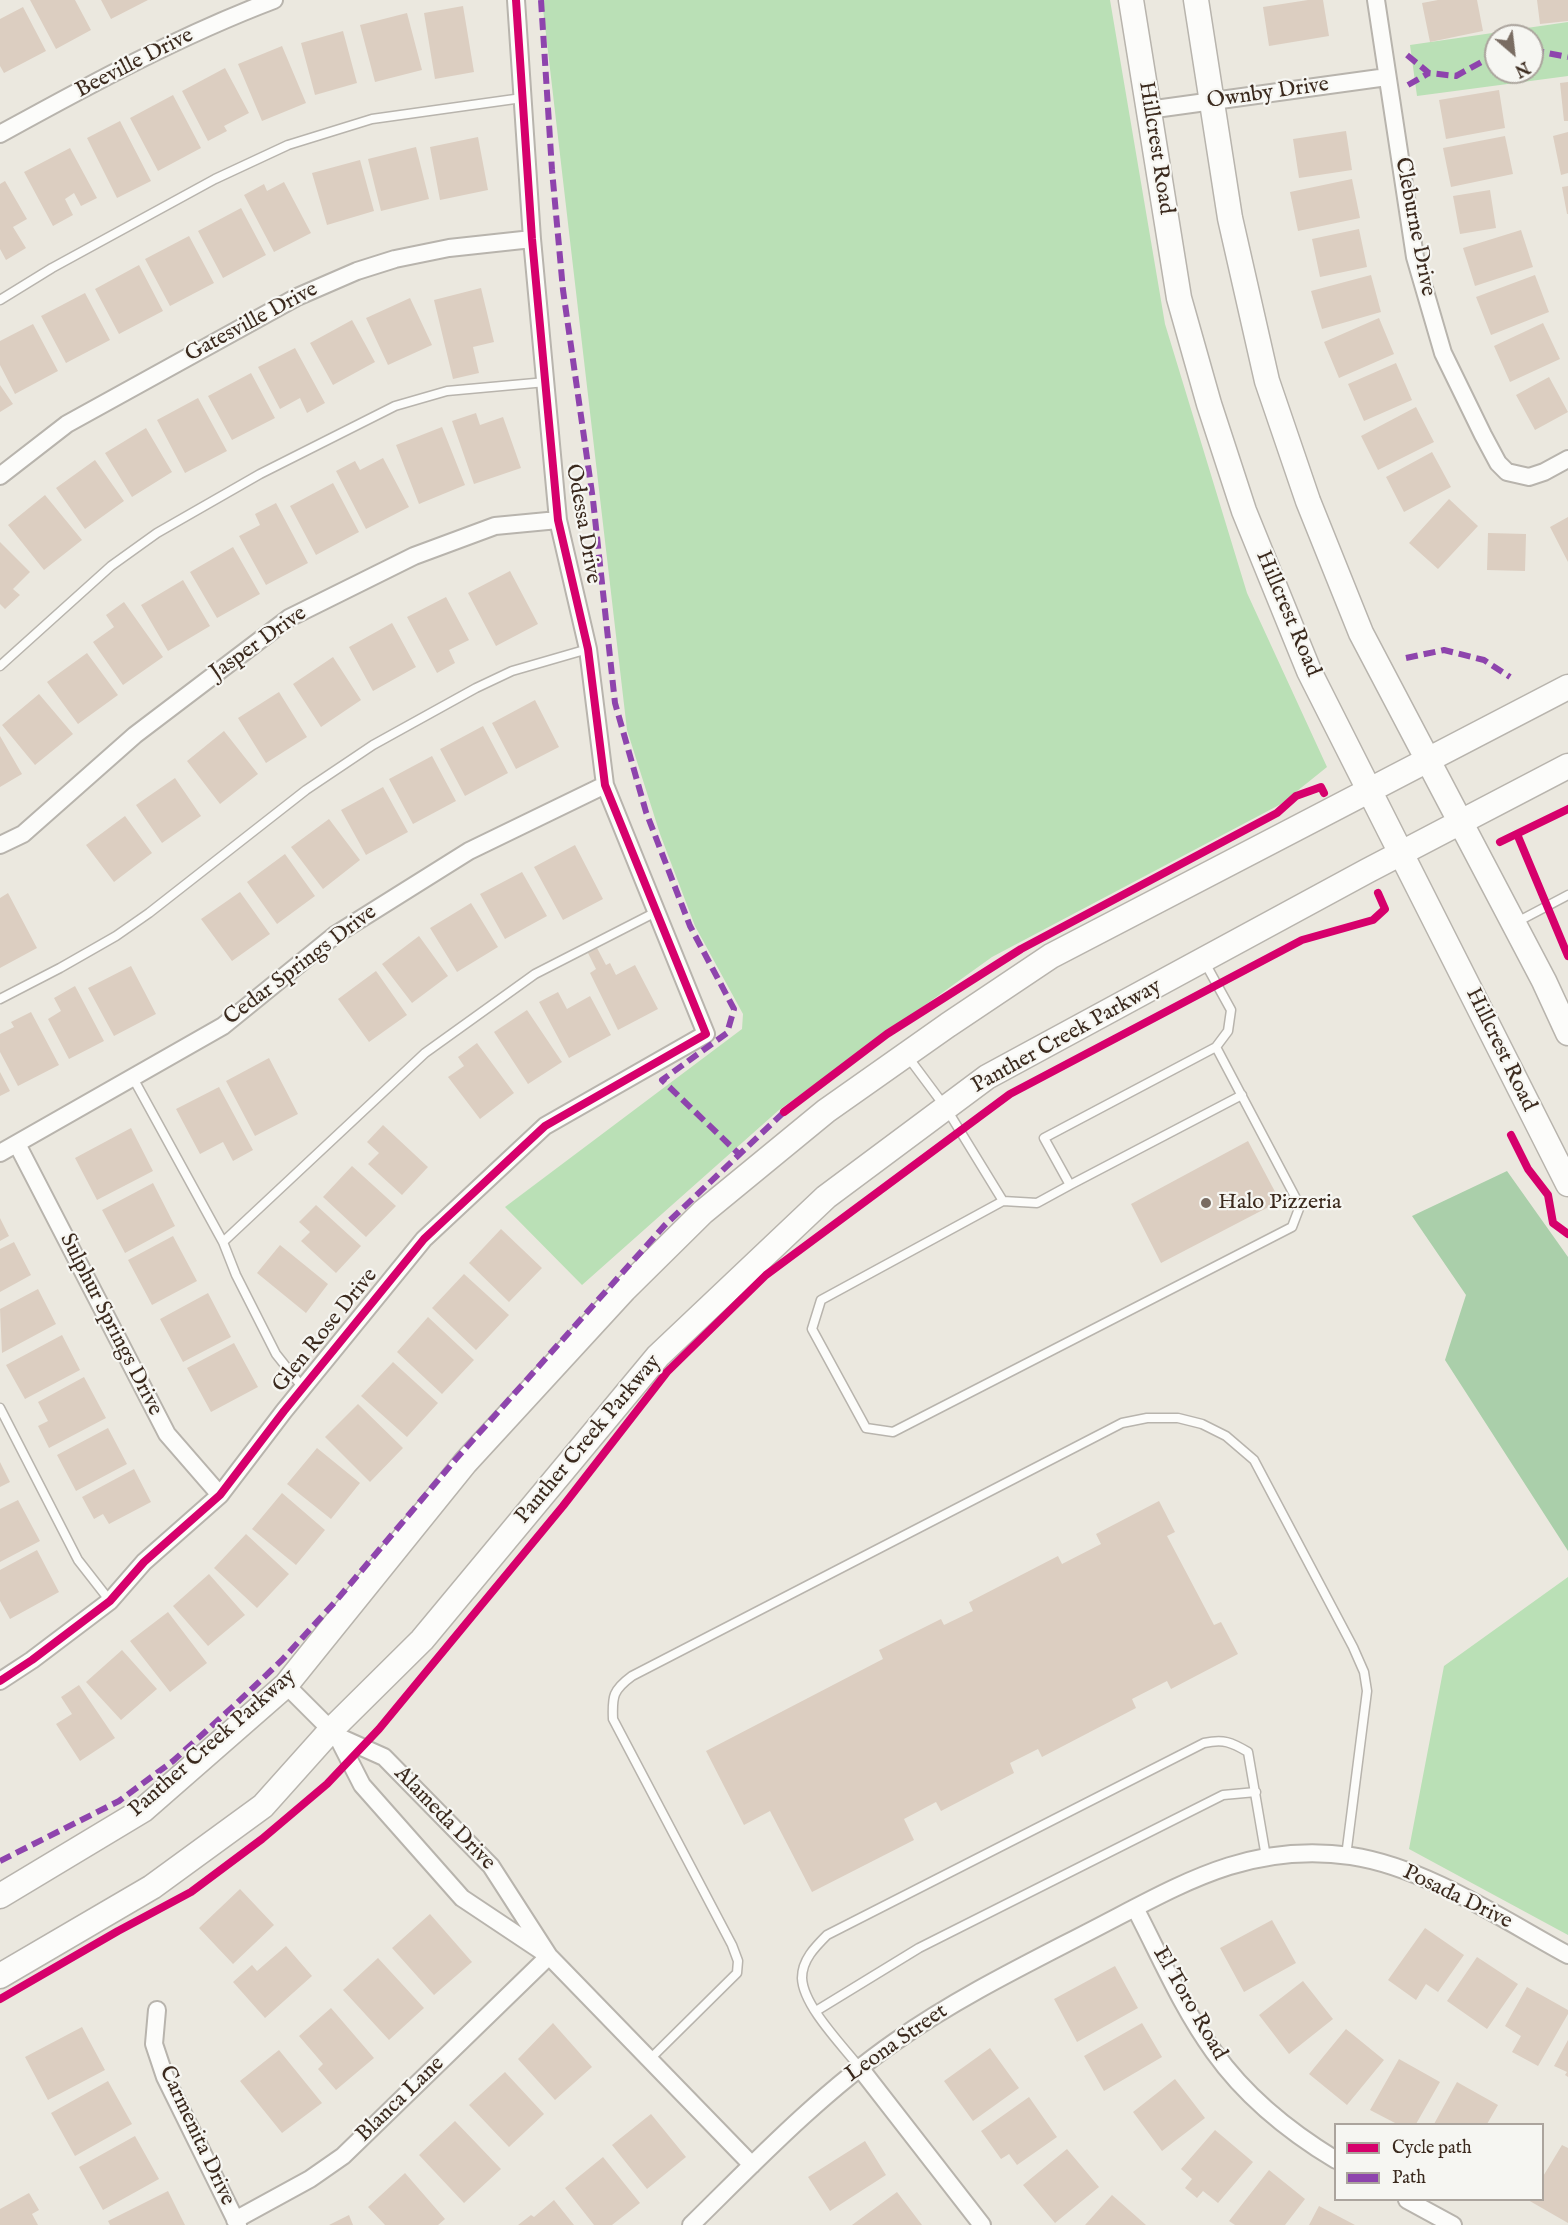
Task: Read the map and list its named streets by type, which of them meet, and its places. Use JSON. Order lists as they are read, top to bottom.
{
  "streets": {
    "main road": ["Hillcrest Road", "Panther Creek Parkway"],
    "street": [
      "Beeville Drive",
      "Ownby Drive",
      "Cleburne Drive",
      "Gatesville Drive",
      "Odessa Drive",
      "Jasper Drive",
      "Cedar Springs Drive",
      "Sulphur Springs Drive",
      "Glen Rose Drive",
      "Alameda Drive",
      "Posada Drive",
      "El Toro Road",
      "Leona Street",
      "Blanca Lane",
      "Carmenita Drive"
    ]
  },
  "crossings": [
    ["Ownby Drive", "Hillcrest Road"],
    ["Ownby Drive", "Cleburne Drive"],
    ["Hillcrest Road", "Panther Creek Parkway"],
    ["Gatesville Drive", "Odessa Drive"],
    ["Odessa Drive", "Jasper Drive"],
    ["Odessa Drive", "Cedar Springs Drive"],
    ["Odessa Drive", "Glen Rose Drive"],
    ["Cedar Springs Drive", "Sulphur Springs Drive"],
    ["Panther Creek Parkway", "Alameda Drive"],
    ["Sulphur Springs Drive", "Glen Rose Drive"],
    ["Alameda Drive", "Leona Street"],
    ["Alameda Drive", "Blanca Lane"],
    ["Posada Drive", "El Toro Road"],
    ["Posada Drive", "Leona Street"],
    ["El Toro Road", "Leona Street"],
    ["Blanca Lane", "Carmenita Drive"]
  ],
  "places": ["Halo Pizzeria"],
  "legend": ["Cycle path", "Path"],
  "north": "bottom right"
}
